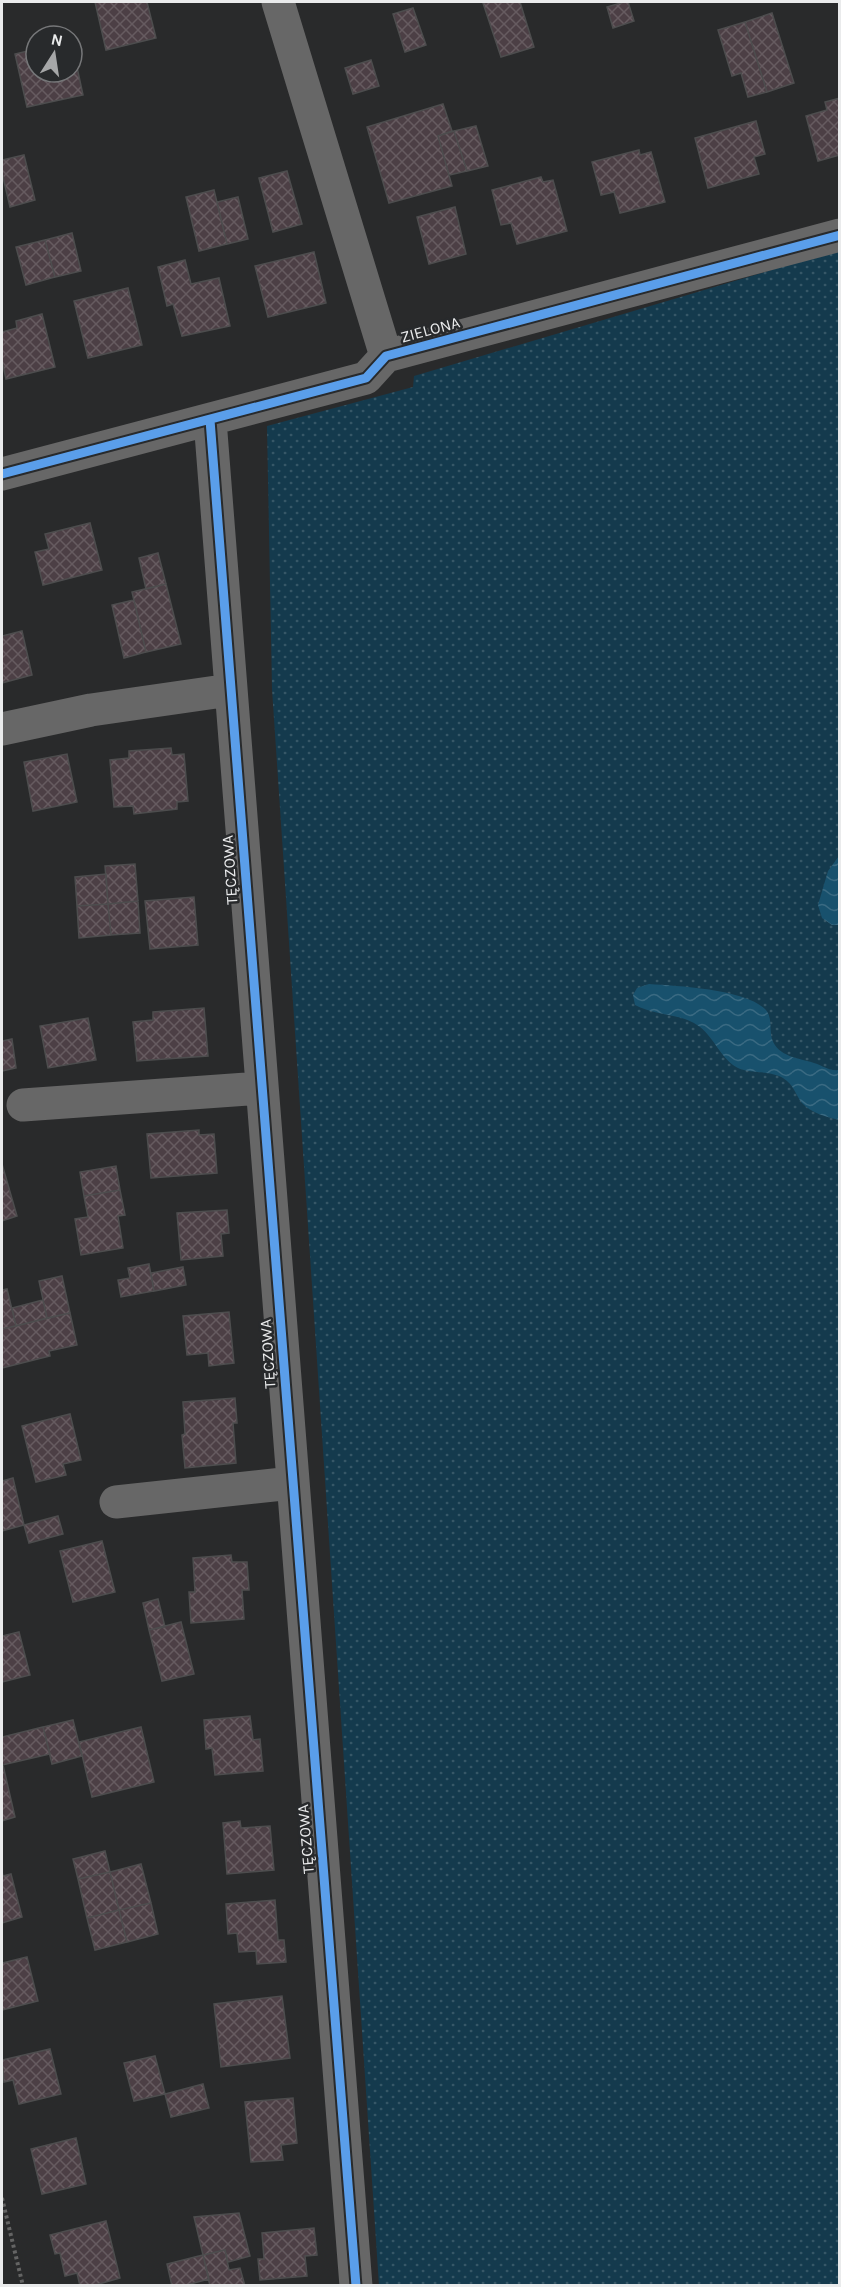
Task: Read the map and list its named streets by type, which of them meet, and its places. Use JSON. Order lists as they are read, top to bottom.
{
  "streets": {
    "street": ["ZIELONA", "TĘCZOWA"]
  },
  "crossings": [
    ["ZIELONA", "TĘCZOWA"]
  ],
  "north": "top"
}
